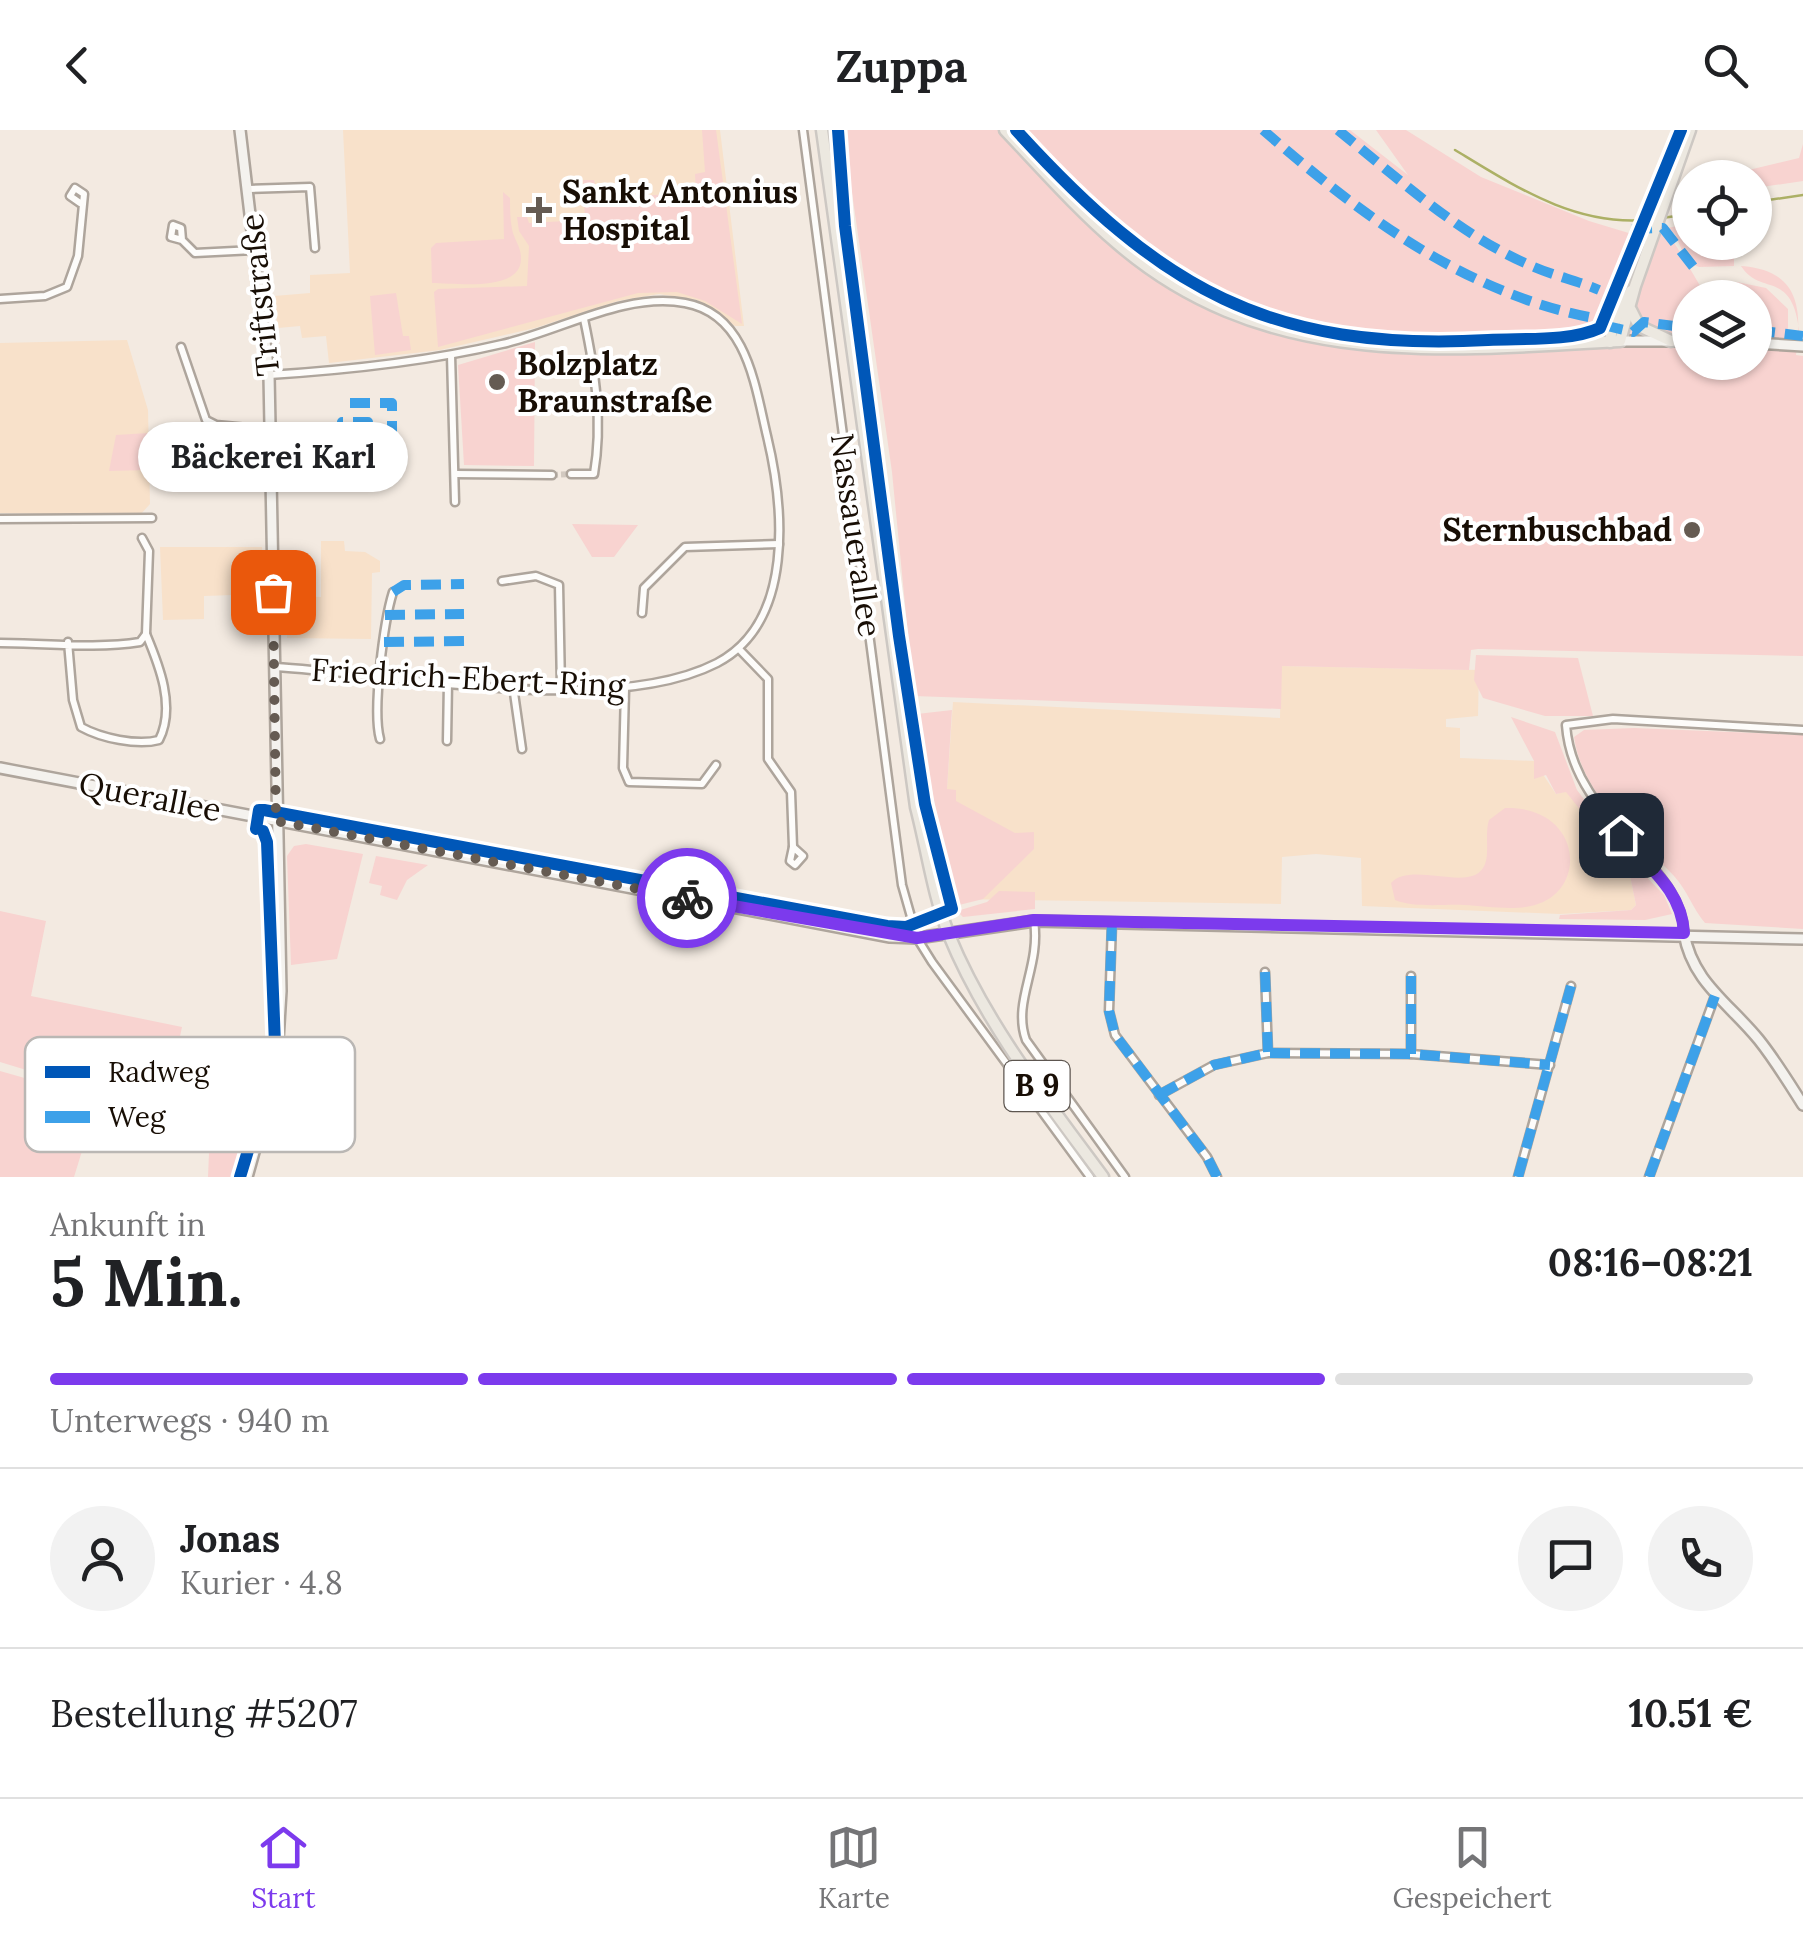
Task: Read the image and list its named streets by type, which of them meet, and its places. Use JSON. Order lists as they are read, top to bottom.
{
  "streets": {
    "main road": ["Nassauerallee", "B 9"],
    "street": ["Triftstraße", "Friedrich-Ebert-Ring", "Querallee"]
  },
  "crossings": [
    ["Triftstraße", "Friedrich-Ebert-Ring"],
    ["Triftstraße", "Querallee"],
    ["Nassauerallee", "Querallee"],
    ["Nassauerallee", "B 9"],
    ["Querallee", "B 9"]
  ],
  "places": {
    "health": ["Sankt Antonius Hospital"],
    "other": ["Bolzplatz Braunstraße", "Sternbuschbad", "Bäckerei Karl"]
  },
  "legend": ["Radweg", "Weg"],
  "page": {
    "header": "Zuppa",
    "bubble": "Bäckerei Karl",
    "heading": ["5 Min.", "Ankunft in", "08:16–08:21"],
    "panel": [
      "Jonas",
      "Kurier · 4.8",
      "Bestellung #5207",
      "10.51 €"
    ],
    "bar": "Unterwegs · 940 m",
    "tabs": ["Start", "Karte", "Gespeichert"]
  }
}
